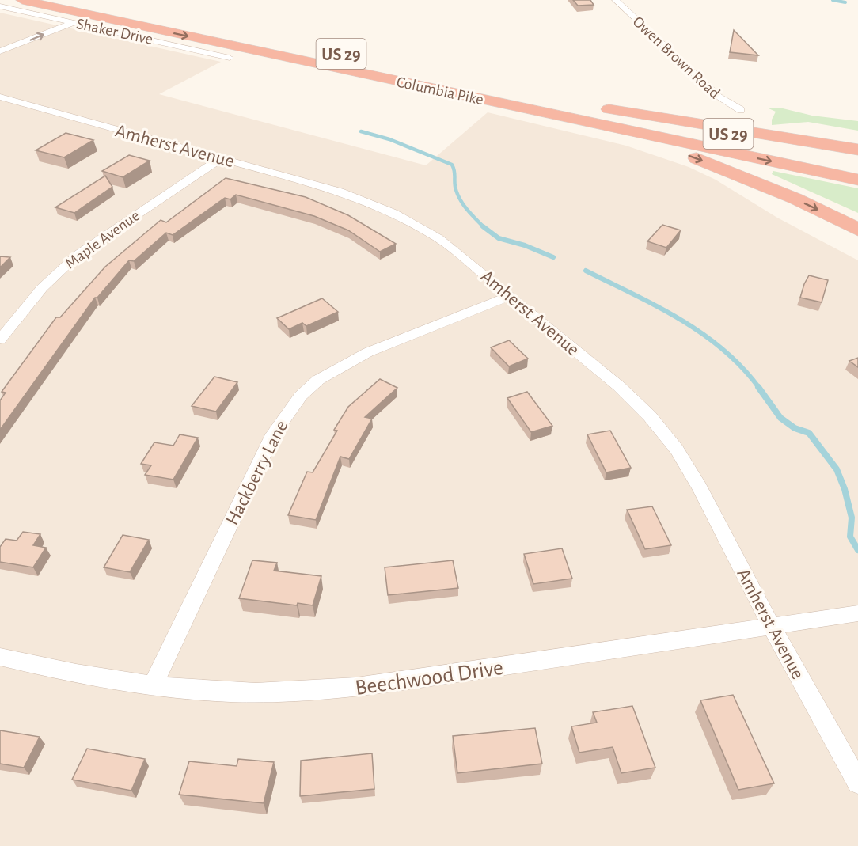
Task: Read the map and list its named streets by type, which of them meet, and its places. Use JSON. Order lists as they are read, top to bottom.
{
  "streets": {
    "highway": ["US 29", "Columbia Pike"],
    "street": [
      "Shaker Drive",
      "Owen Brown Road",
      "Amherst Avenue",
      "Maple Avenue",
      "Hackberry Lane",
      "Beechwood Drive"
    ]
  },
  "crossings": [
    ["Amherst Avenue", "Maple Avenue"],
    ["Amherst Avenue", "Hackberry Lane"],
    ["Amherst Avenue", "Beechwood Drive"],
    ["Hackberry Lane", "Beechwood Drive"]
  ]
}
